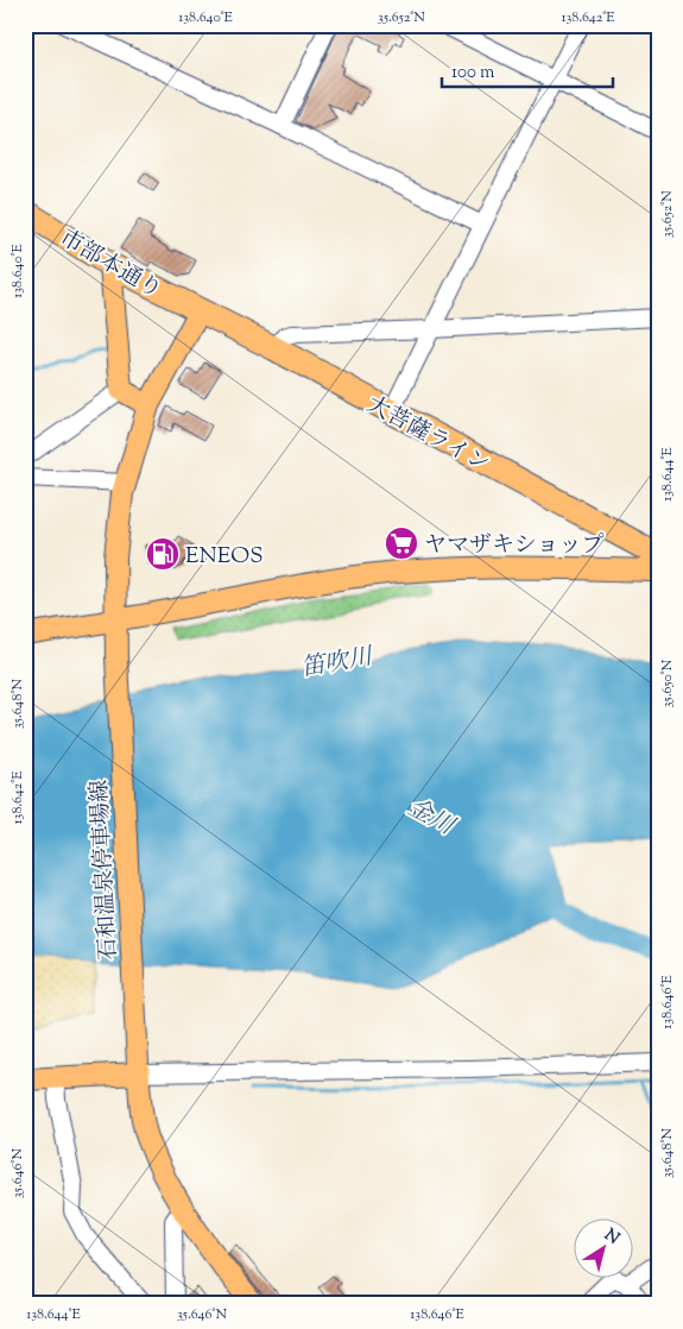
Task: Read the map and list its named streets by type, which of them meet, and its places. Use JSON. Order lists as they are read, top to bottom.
{
  "streets": {
    "highway": ["市部本通り", "大菩薩ライン"],
    "main road": ["石和温泉停車場線"]
  },
  "crossings": [
    ["市部本通り", "大菩薩ライン"],
    ["市部本通り", "石和温泉停車場線"],
    ["大菩薩ライン", "石和温泉停車場線"]
  ],
  "water": ["笛吹川", "金川"],
  "places": {
    "supermarket": ["ヤマザキショップ"],
    "fuel station": ["ENEOS"]
  },
  "scale_bar": "100 m",
  "north": "top right",
  "coordinates": [
    "138.640°E",
    "35.652°N",
    "138.642°E",
    "138.644°E",
    "35.650°N",
    "35.648°N",
    "138.646°E",
    "35.646°N"
  ]
}
